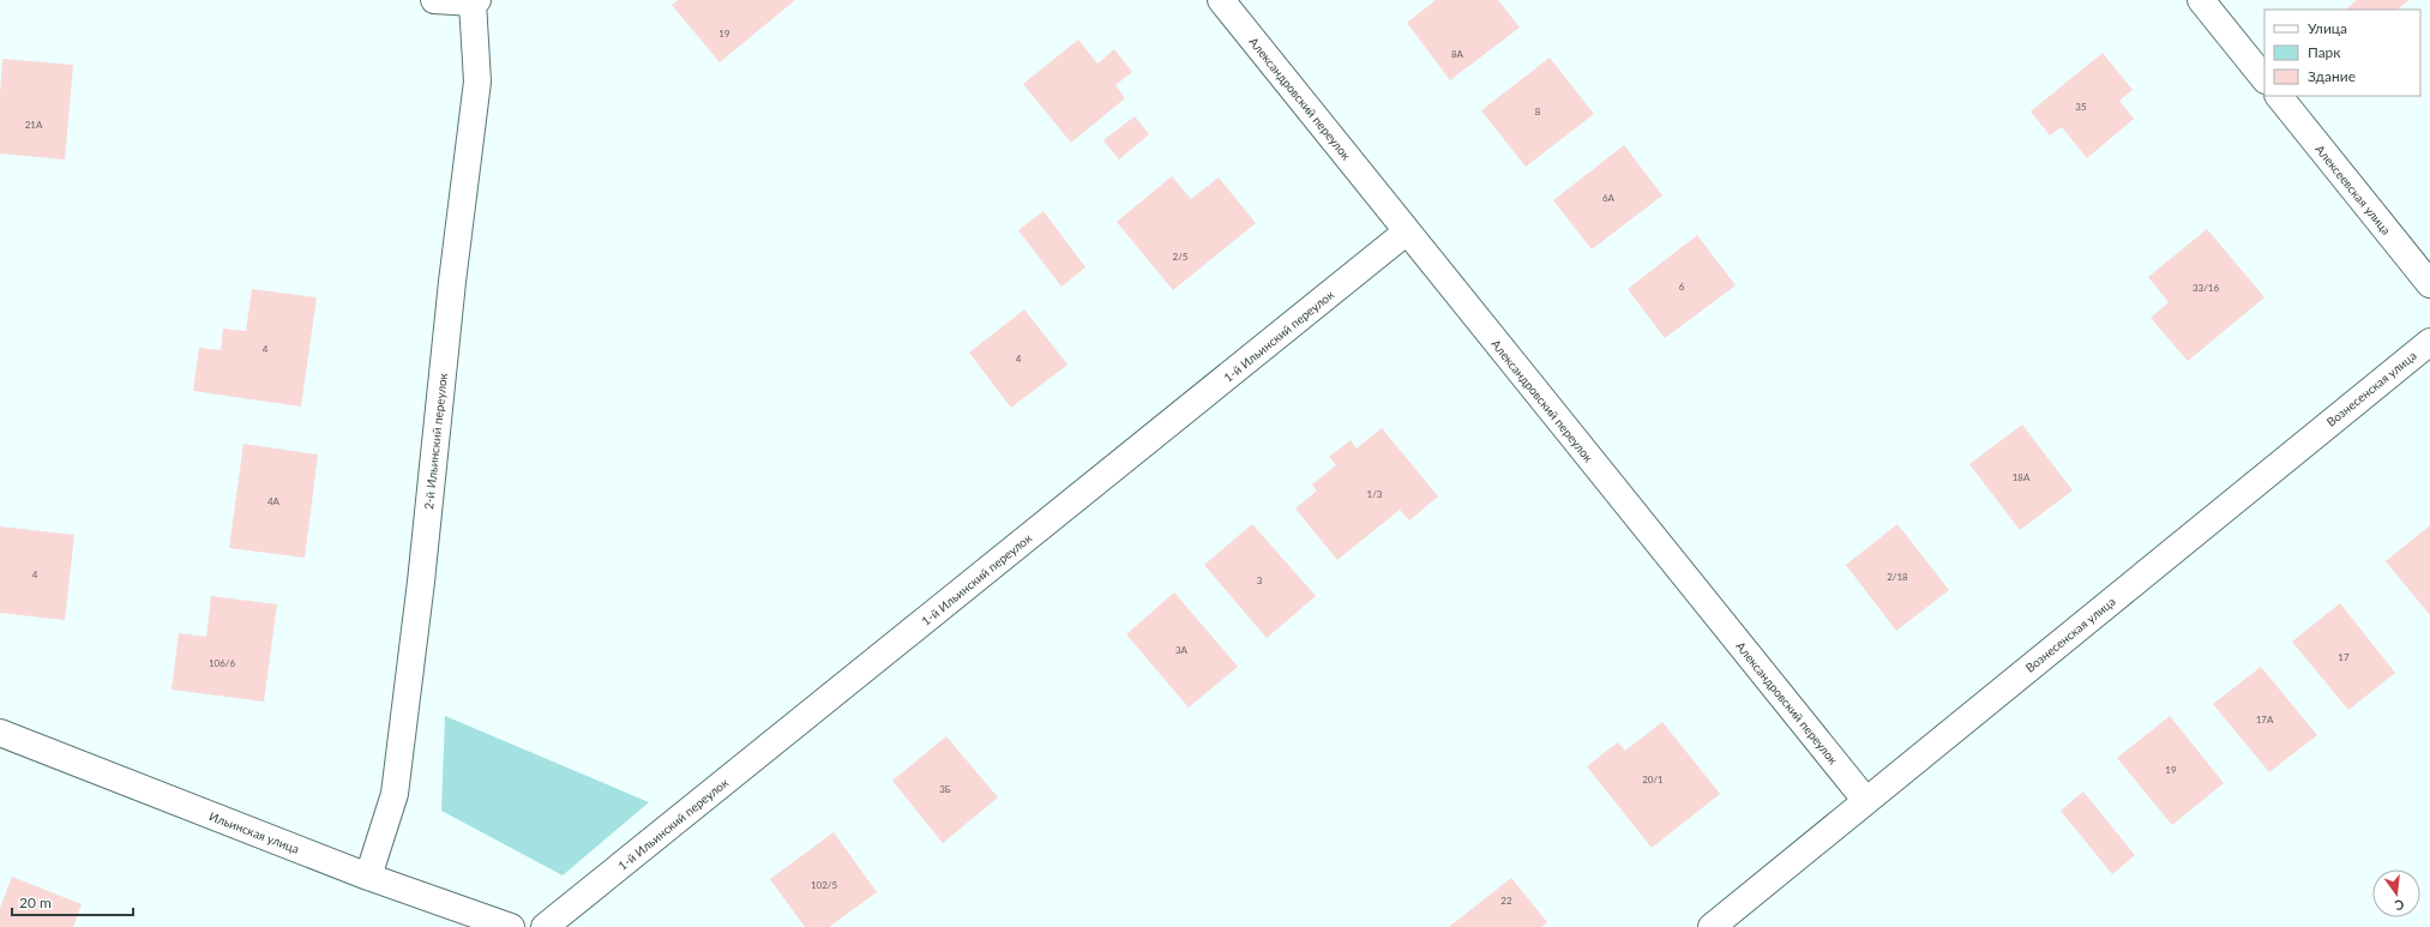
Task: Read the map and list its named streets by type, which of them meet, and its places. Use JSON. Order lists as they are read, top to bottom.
{
  "streets": {
    "street": [
      "Александровский переулок",
      "Алексеевская улица",
      "1-й Ильинский переулок",
      "Вознесенская улица",
      "2-й Ильинский переулок",
      "Ильинская улица"
    ]
  },
  "crossings": [
    ["Александровский переулок", "1-й Ильинский переулок"],
    ["Александровский переулок", "Вознесенская улица"],
    ["2-й Ильинский переулок", "Ильинская улица"]
  ],
  "house_numbers": [
    "19",
    "8А",
    "35",
    "8",
    "21А",
    "6А",
    "2/5",
    "6",
    "33/16",
    "4",
    "4",
    "18А",
    "1/3",
    "4А",
    "4",
    "2/18",
    "3",
    "3А",
    "17",
    "106/6",
    "17А",
    "19",
    "20/1",
    "3Б",
    "102/5",
    "22"
  ],
  "legend": ["Улица", "Парк", "Здание"],
  "scale_bar": "20 m",
  "north": "bottom"
}
